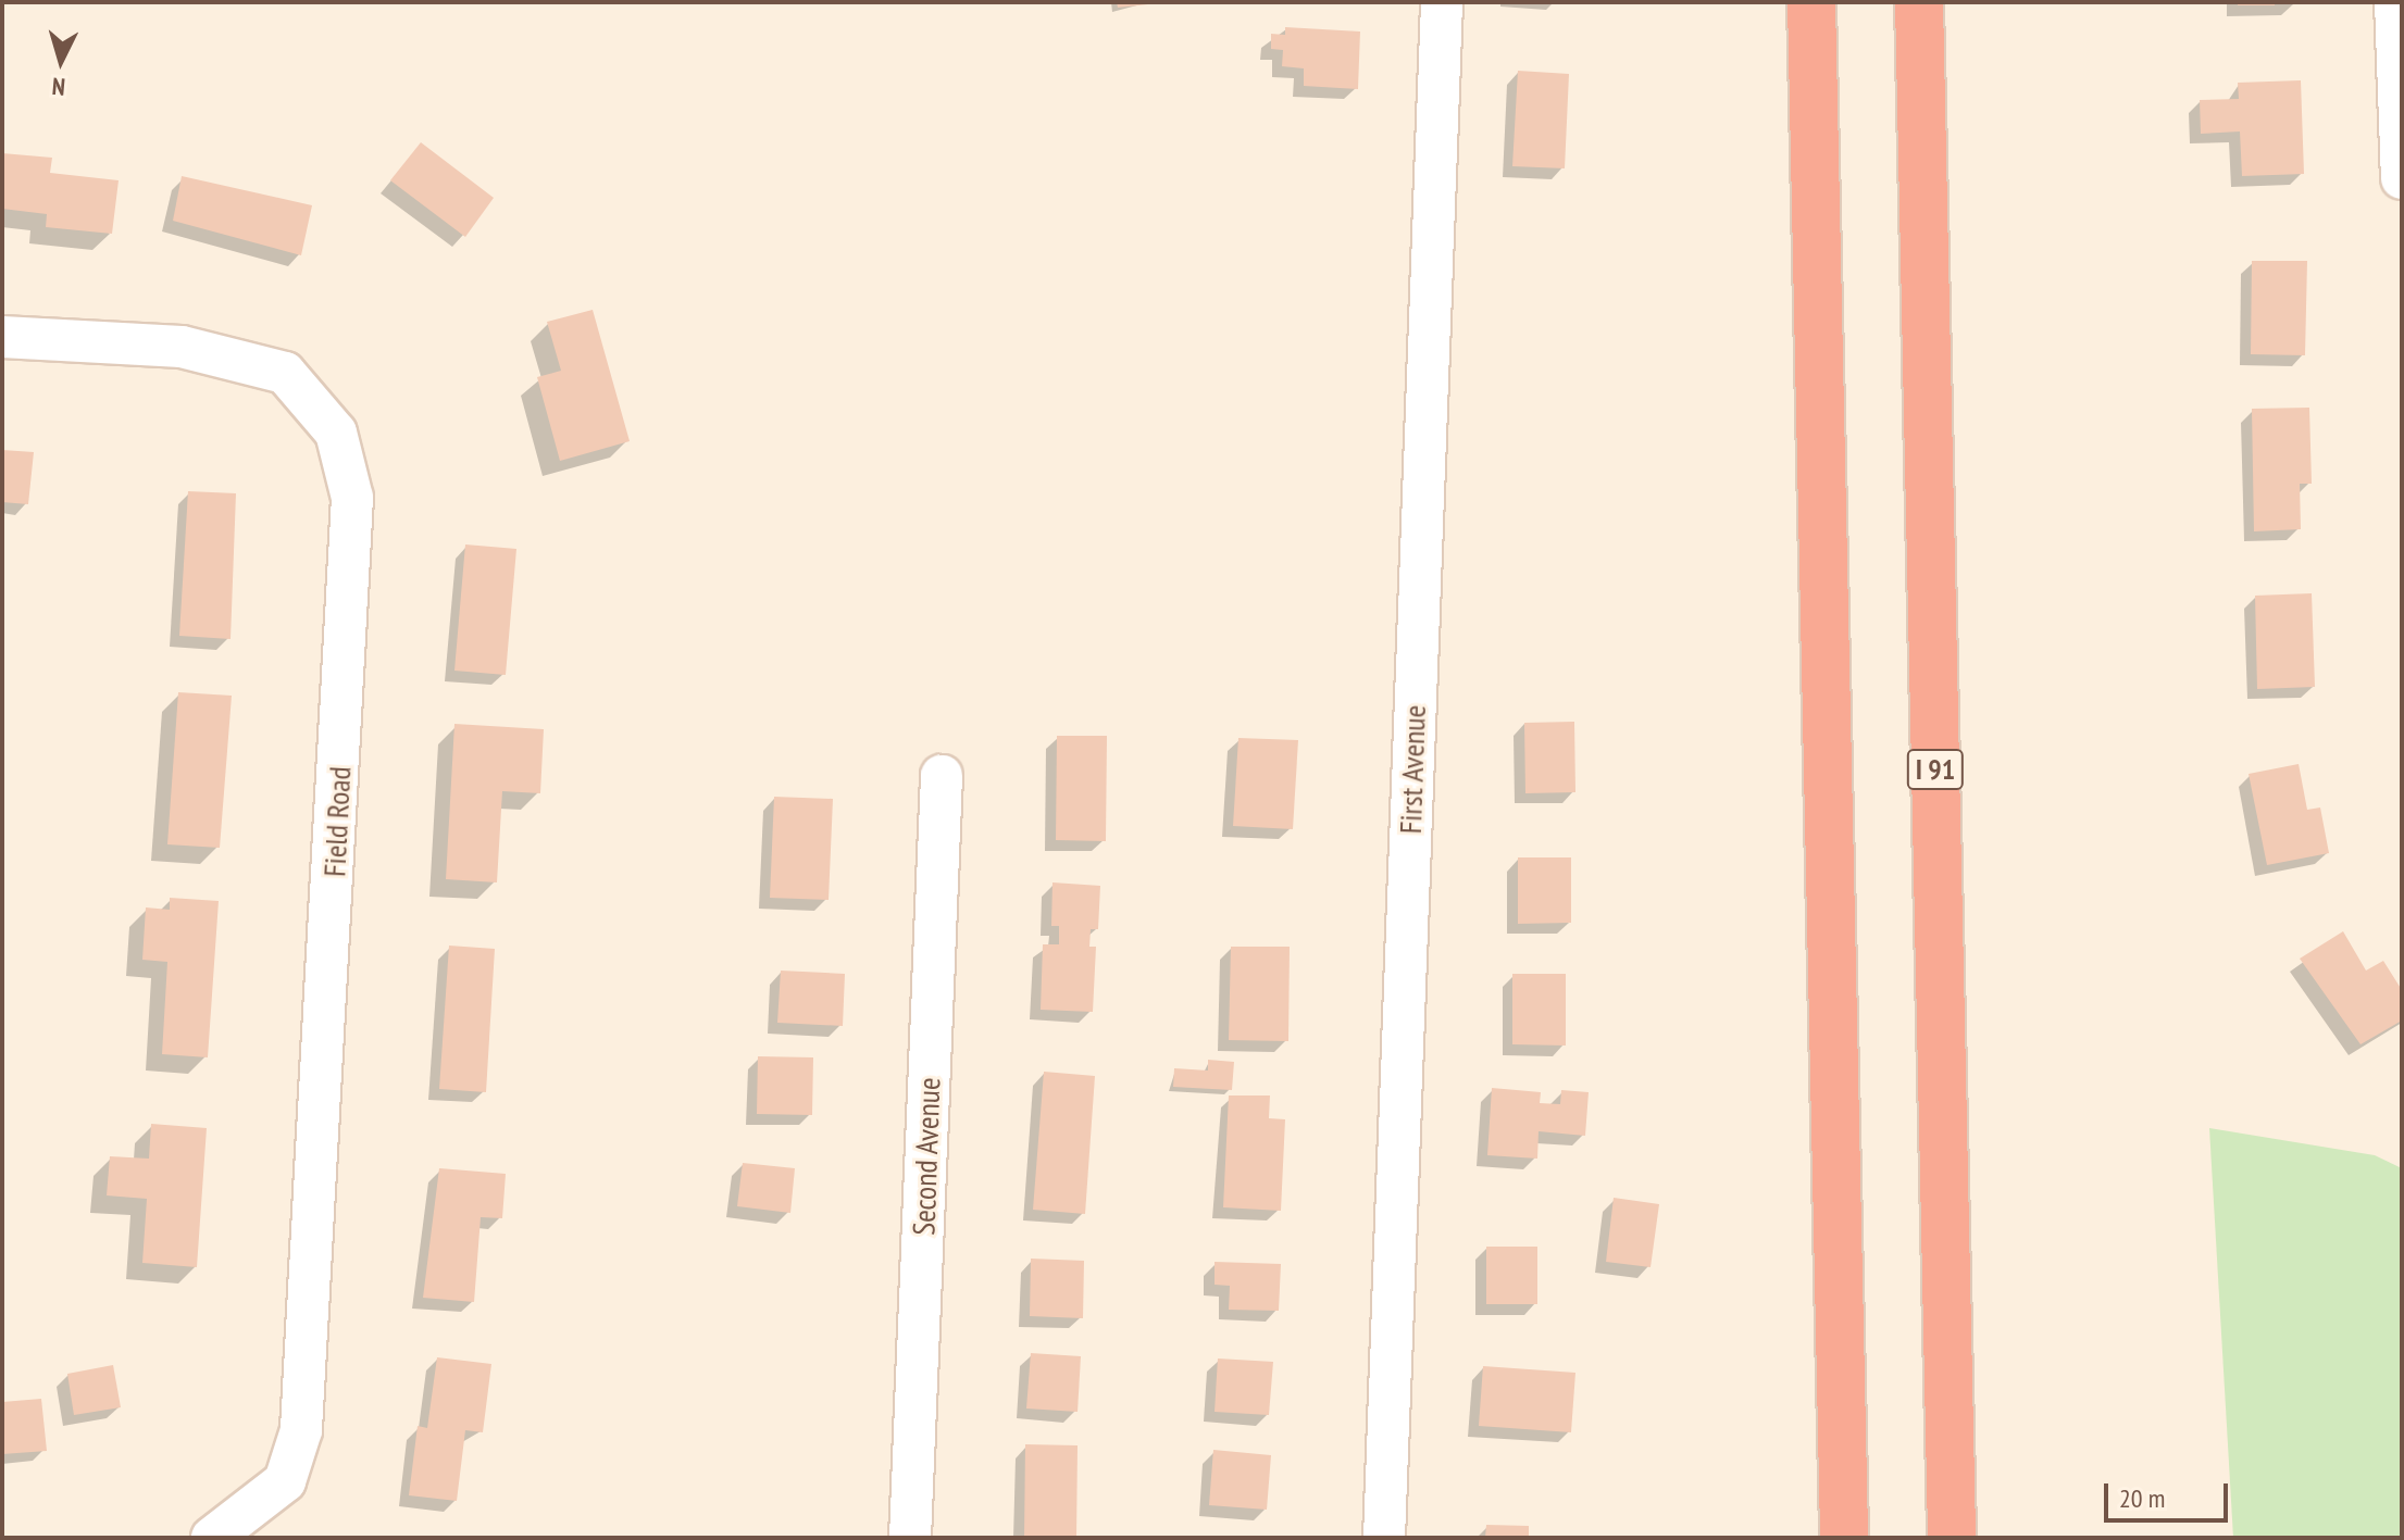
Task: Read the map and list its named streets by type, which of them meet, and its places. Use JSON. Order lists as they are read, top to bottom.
{
  "streets": {
    "highway": ["I 91"],
    "street": ["First Avenue", "Field Road", "Second Avenue"]
  },
  "scale_bar": "20 m",
  "north": "bottom"
}
